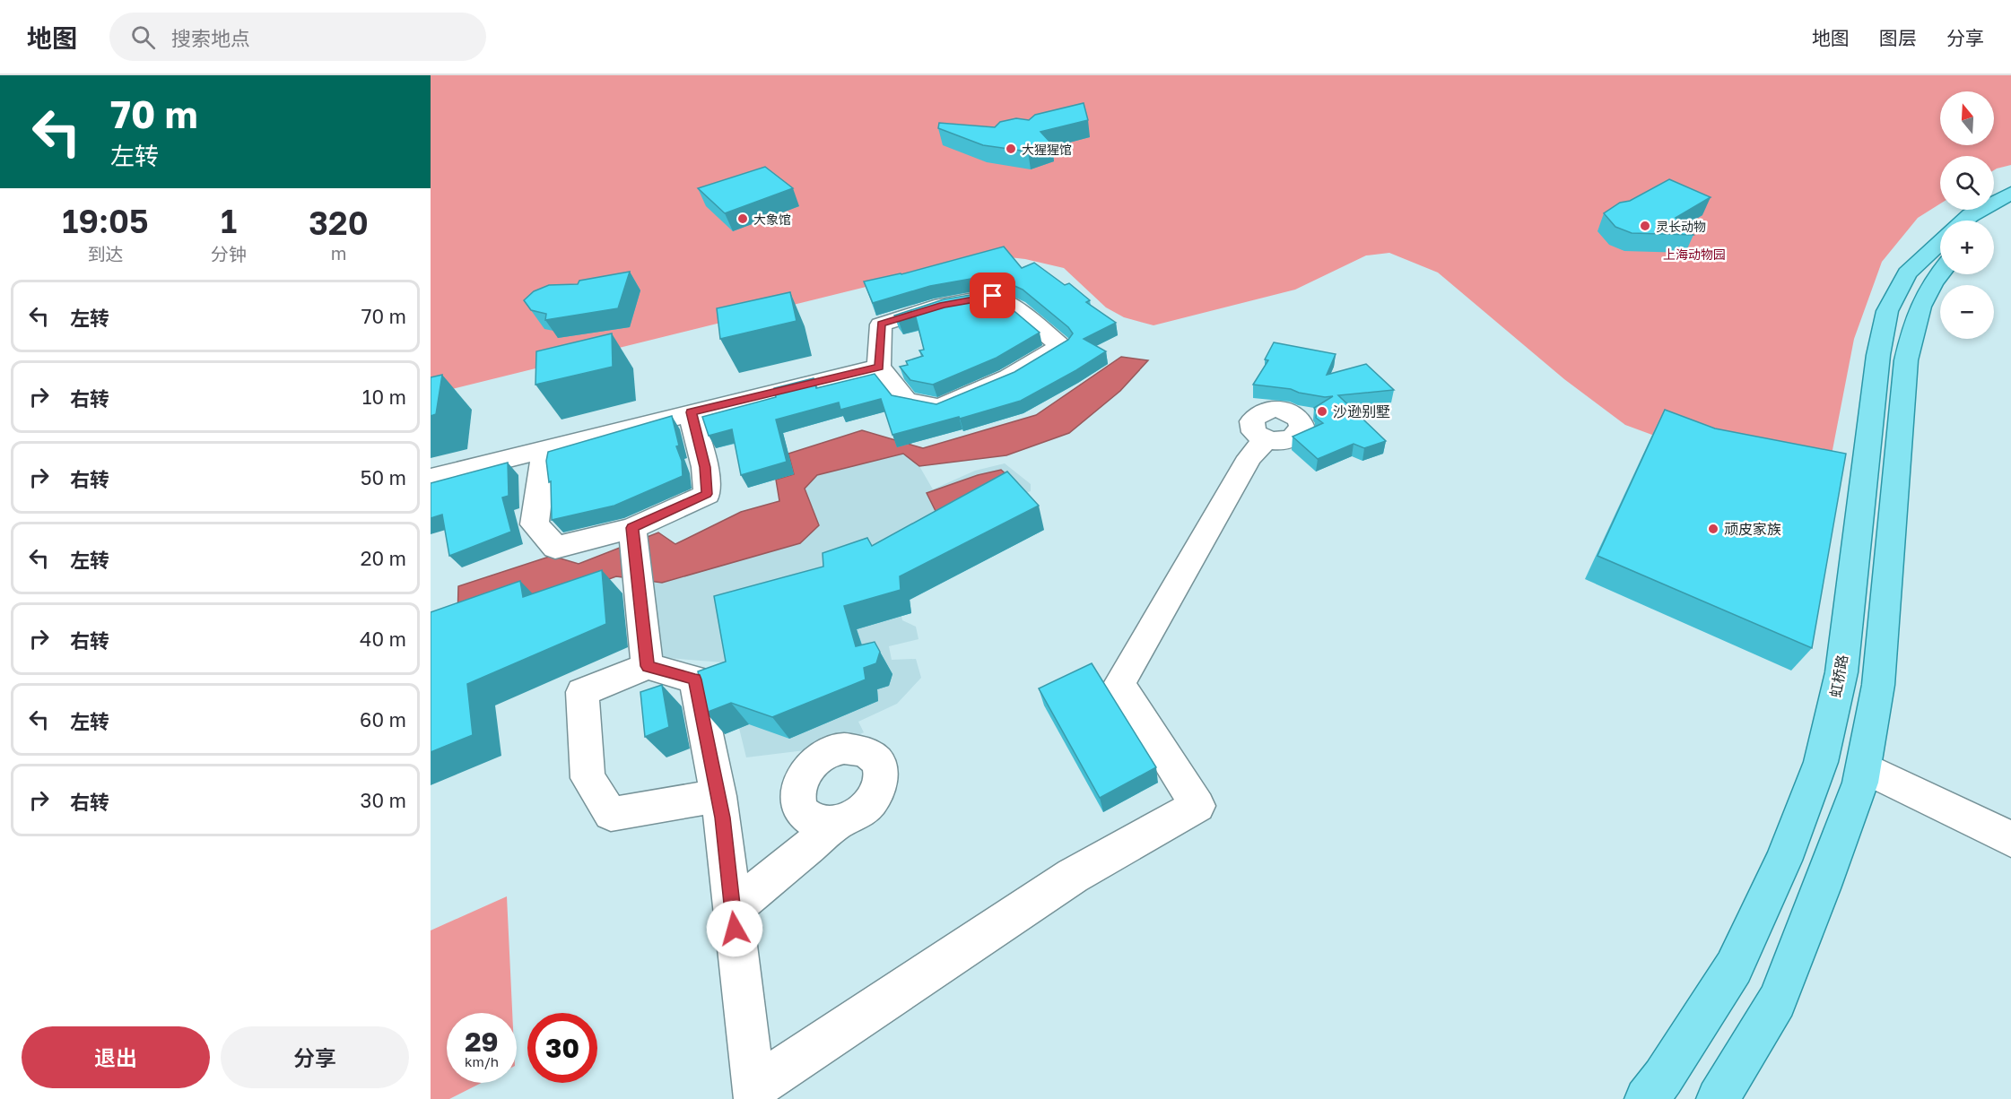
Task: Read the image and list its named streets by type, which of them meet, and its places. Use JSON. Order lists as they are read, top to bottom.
{
  "streets": {
    "main road": ["虹桥路"]
  },
  "parks": ["上海动物园"],
  "places": [
    "大猩猩馆",
    "大象馆",
    "灵长动物",
    "沙逊别墅",
    "顽皮家族"
  ],
  "north": "top",
  "page": {
    "header": "地图",
    "search": "搜索地点",
    "nav": ["地图", "图层", "分享"],
    "turn": ["70 m", "左转"],
    "map_buttons": ["+", "−"],
    "eta": [
      "19:05",
      "到达",
      "1",
      "分钟",
      "320",
      "m"
    ],
    "list": [
      {
        "name": "左转",
        "value": "70 m"
      },
      {
        "name": "右转",
        "value": "10 m"
      },
      {
        "name": "右转",
        "value": "50 m"
      },
      {
        "name": "左转",
        "value": "20 m"
      },
      {
        "name": "右转",
        "value": "40 m"
      },
      {
        "name": "左转",
        "value": "60 m"
      },
      {
        "name": "右转",
        "value": "30 m"
      }
    ],
    "speed": "29 km/h",
    "limit": "30",
    "buttons": ["退出", "分享"]
  }
}
